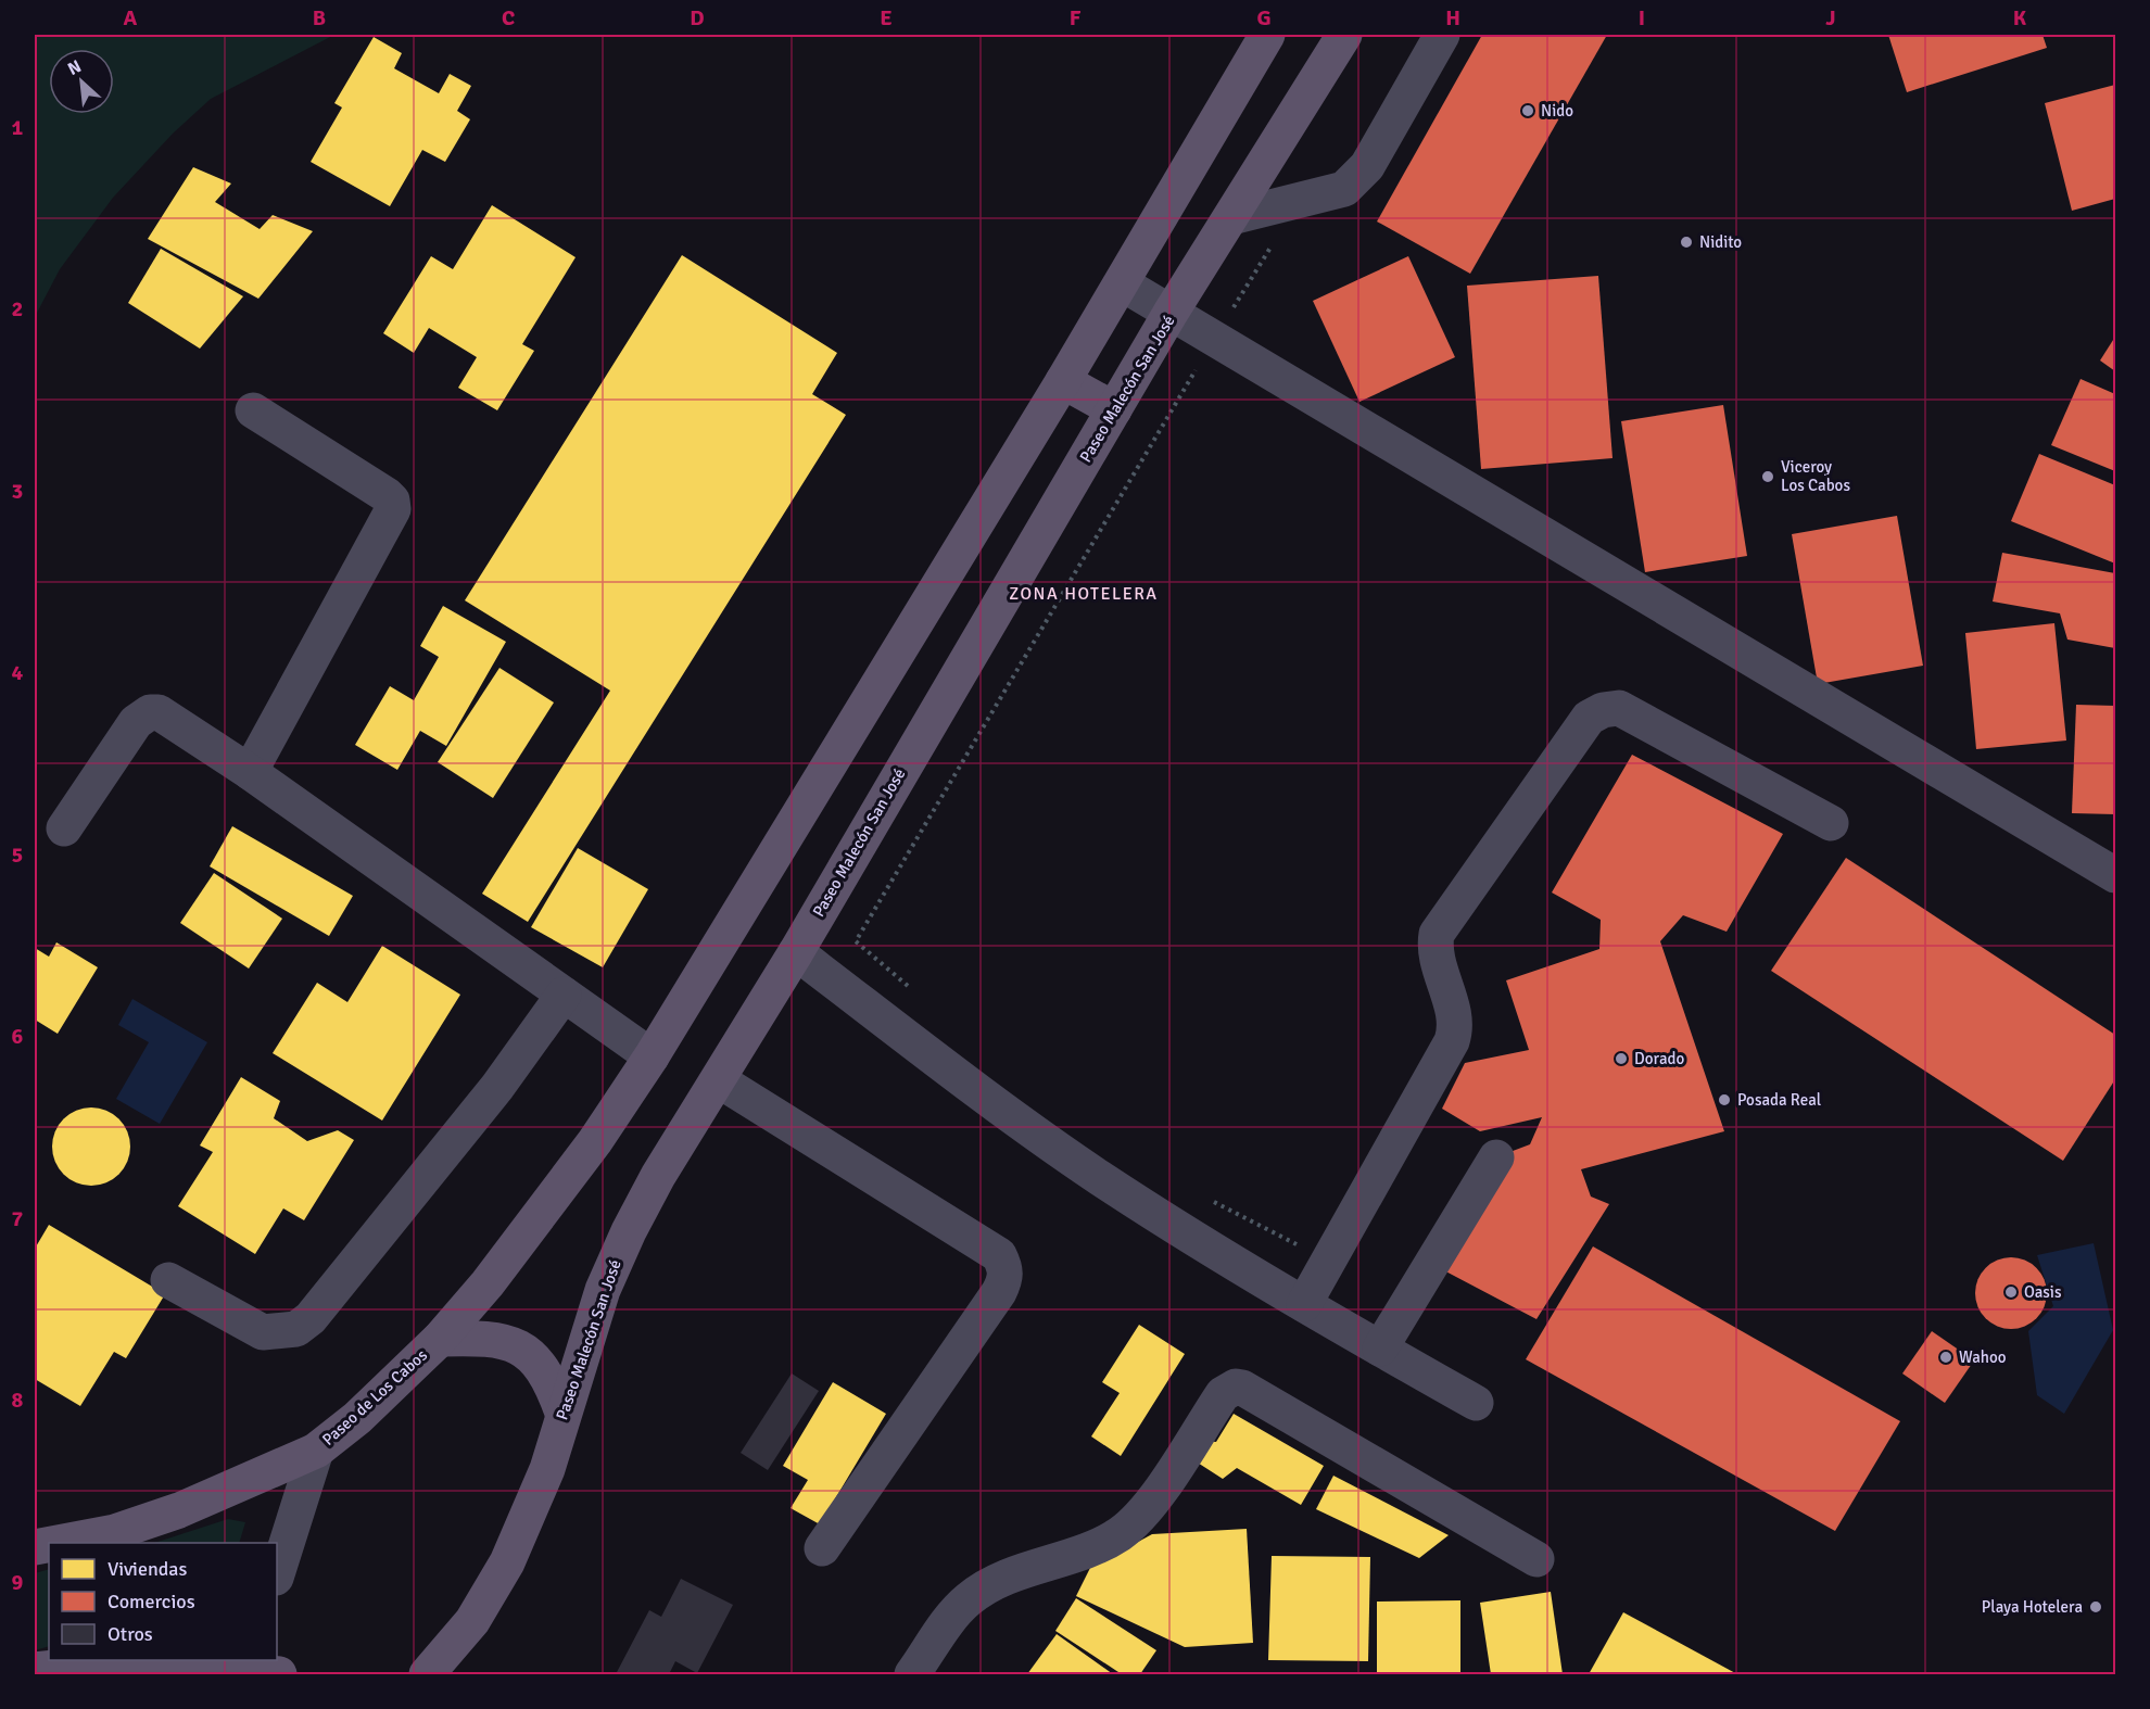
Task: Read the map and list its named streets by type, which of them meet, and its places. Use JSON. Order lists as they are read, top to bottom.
{
  "streets": {
    "main road": ["Paseo Malecón San José", "Paseo de Los Cabos"]
  },
  "districts": ["ZONA HOTELERA"],
  "places": [
    "Nido",
    "Nidito",
    "Viceroy Los Cabos",
    "Dorado",
    "Posada Real",
    "Oasis",
    "Wahoo",
    "Playa Hotelera"
  ],
  "legend": ["Viviendas", "Comercios", "Otros"],
  "north": "top left",
  "grid": {
    "columns": [
      "A",
      "B",
      "C",
      "D",
      "E",
      "F",
      "G",
      "H",
      "I",
      "J",
      "K"
    ],
    "rows": [
      "1",
      "2",
      "3",
      "4",
      "5",
      "6",
      "7",
      "8",
      "9"
    ]
  }
}
